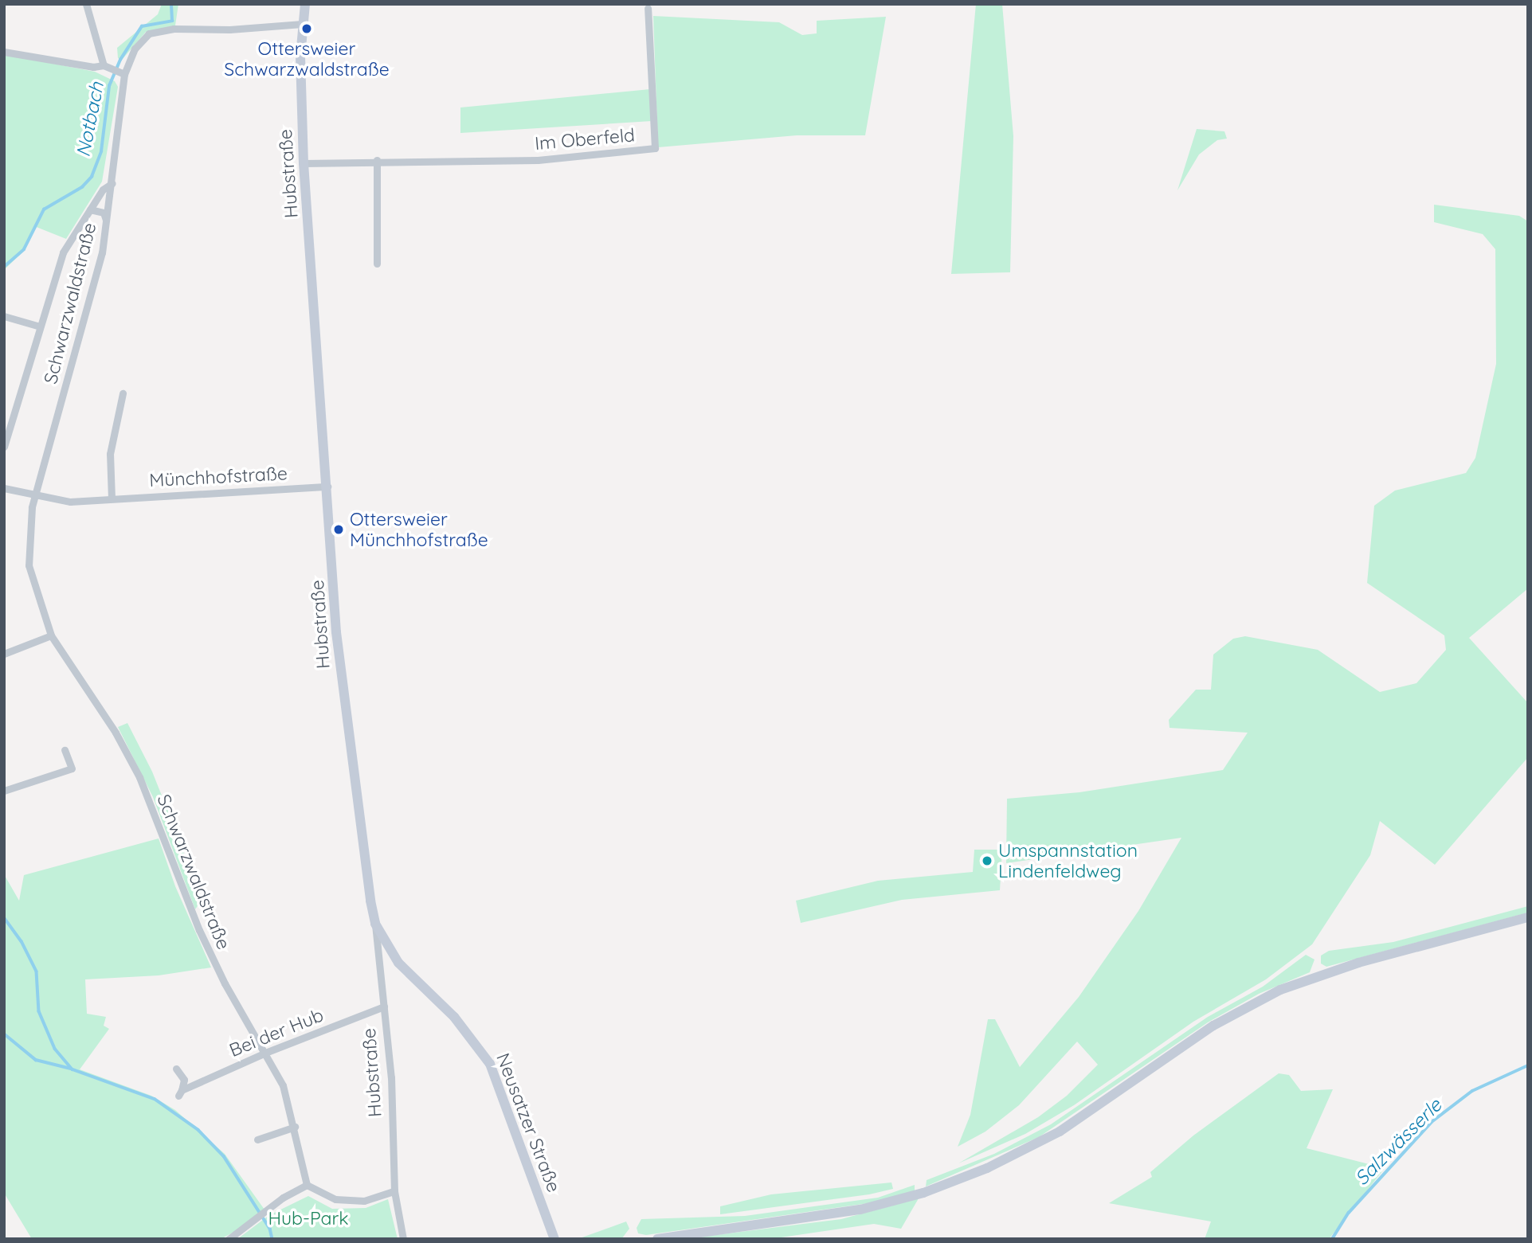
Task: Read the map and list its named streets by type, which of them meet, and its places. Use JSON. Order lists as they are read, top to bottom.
{
  "streets": {
    "main road": ["Hubstraße", "Neusatzer Straße"],
    "street": [
      "Im Oberfeld",
      "Schwarzwaldstraße",
      "Münchhofstraße",
      "Bei der Hub"
    ]
  },
  "crossings": [
    ["Im Oberfeld", "Hubstraße"],
    ["Hubstraße", "Schwarzwaldstraße"],
    ["Hubstraße", "Münchhofstraße"],
    ["Hubstraße", "Bei der Hub"],
    ["Hubstraße", "Neusatzer Straße"],
    ["Schwarzwaldstraße", "Münchhofstraße"],
    ["Schwarzwaldstraße", "Bei der Hub"]
  ],
  "water": ["Notbach", "Salzwässerle"],
  "parks": ["Hub-Park"],
  "places": ["Ottersweier Schwarzwaldstraße", "Ottersweier Münchhofstraße", "Umspannstation Lindenfeldweg"]
}
